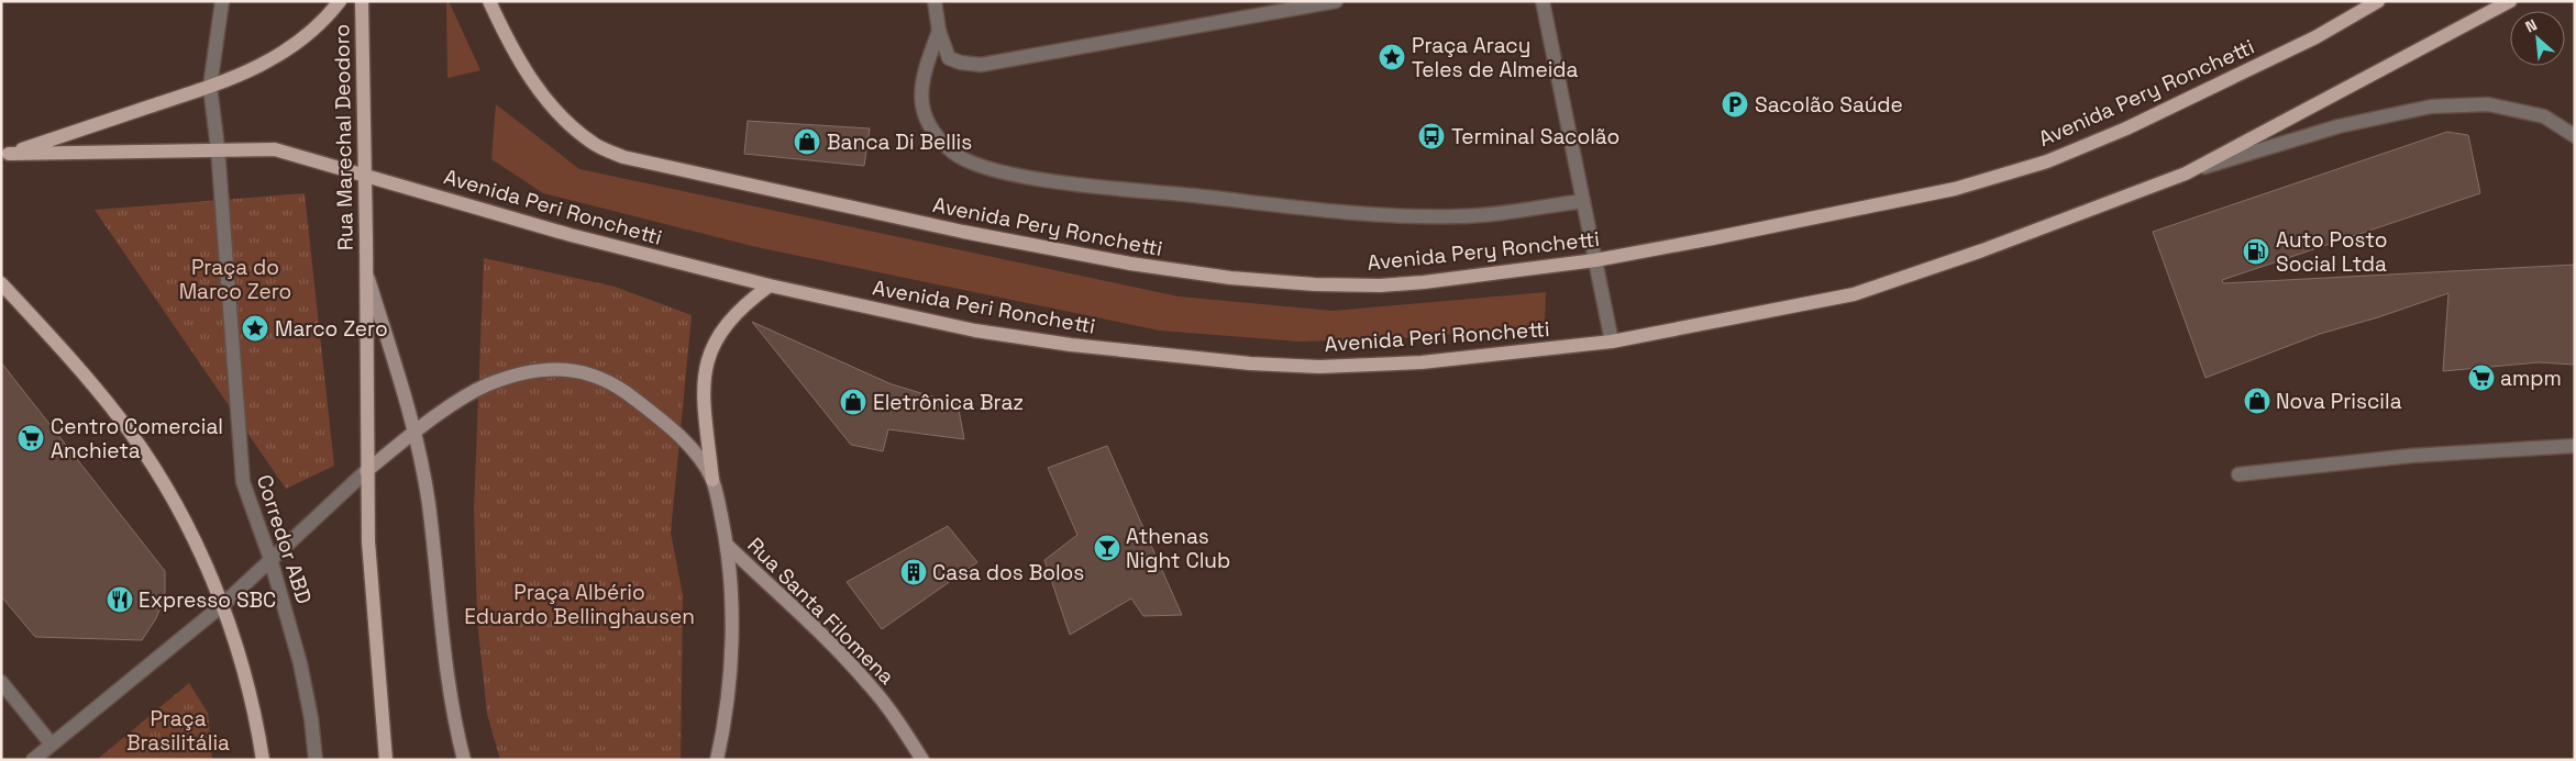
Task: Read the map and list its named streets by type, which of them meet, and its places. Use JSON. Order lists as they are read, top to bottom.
{
  "streets": {
    "main road": ["Avenida Pery Ronchetti", "Rua Marechal Deodoro", "Avenida Peri Ronchetti"],
    "street": ["Corredor ABD", "Rua Santa Filomena"]
  },
  "crossings": [
    ["Rua Marechal Deodoro", "Avenida Peri Ronchetti"],
    ["Avenida Peri Ronchetti", "Corredor ABD"]
  ],
  "parks": ["Praça do Marco Zero", "Praça Albério Eduardo Bellinghausen", "Praça Brasilitália"],
  "places": {
    "place": ["Praça Aracy Teles de Almeida", "Marco Zero"],
    "parking": ["Sacolão Saúde"],
    "bus stop": ["Terminal Sacolão"],
    "shop": ["Banca Di Bellis", "Nova Priscila", "Eletrônica Braz"],
    "fuel station": ["Auto Posto Social Ltda"],
    "supermarket": ["ampm", "Centro Comercial Anchieta"],
    "bar": ["Athenas Night Club"],
    "building": ["Casa dos Bolos"],
    "restaurant": ["Expresso SBC"]
  },
  "north": "top left"
}
